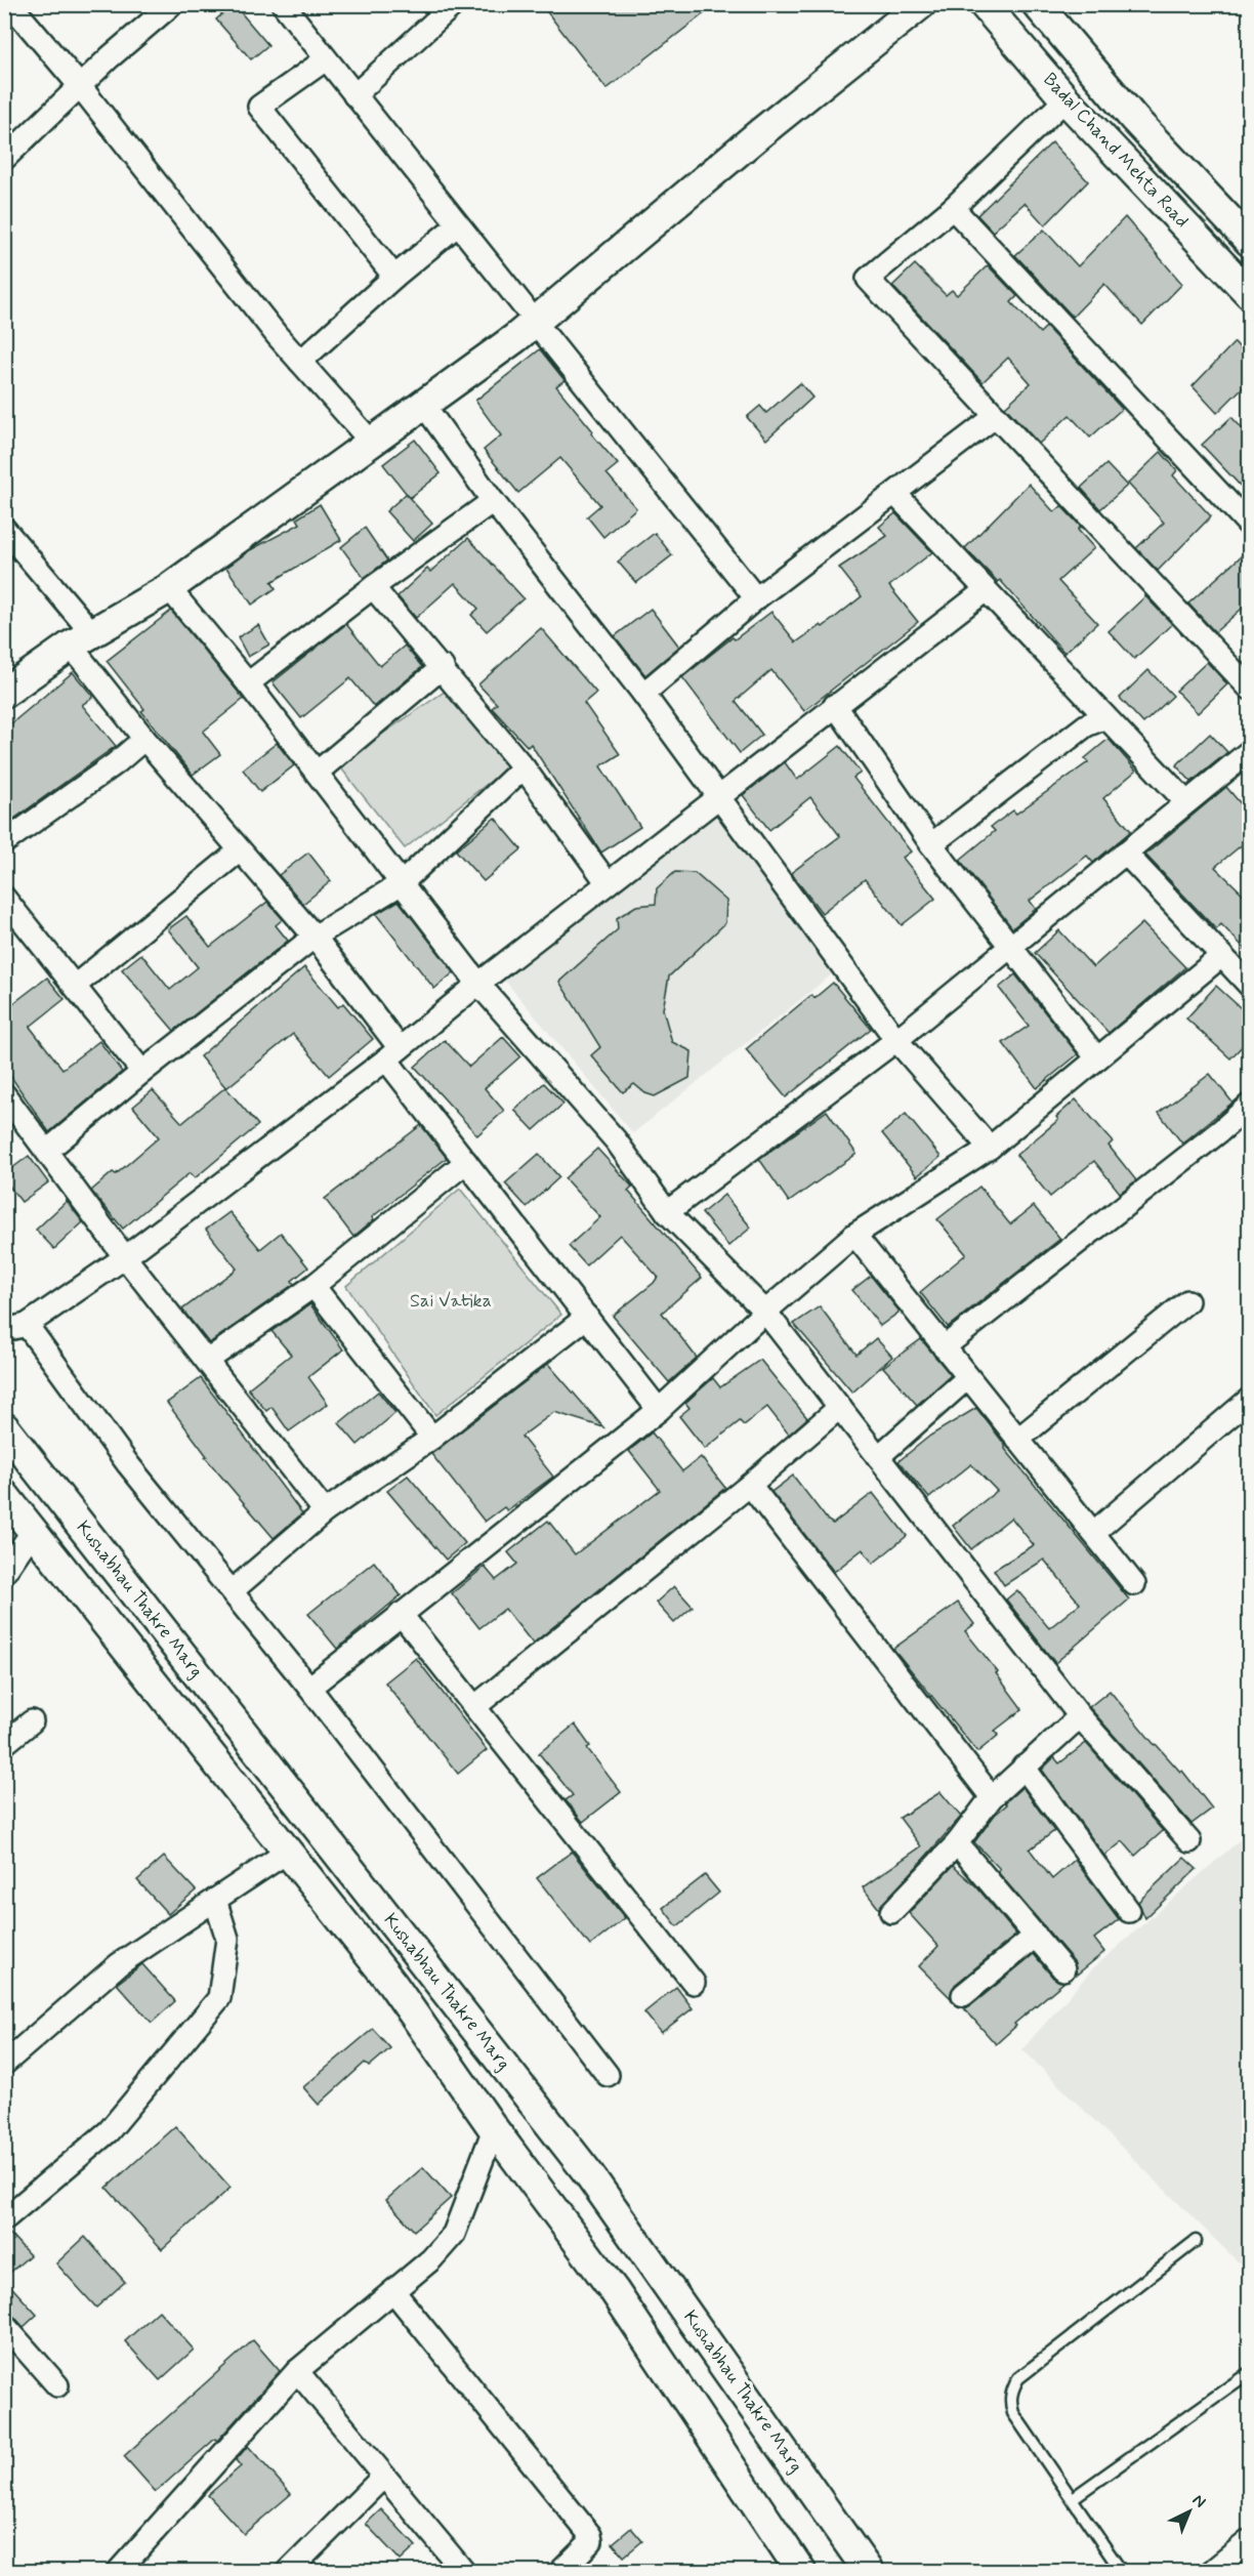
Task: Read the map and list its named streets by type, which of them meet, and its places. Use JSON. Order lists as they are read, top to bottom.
{
  "streets": {
    "main road": ["Badal Chand Mehta Road", "Kushabhau Thakre Marg"]
  },
  "parks": ["Sai Vatika"],
  "north": "top right"
}
